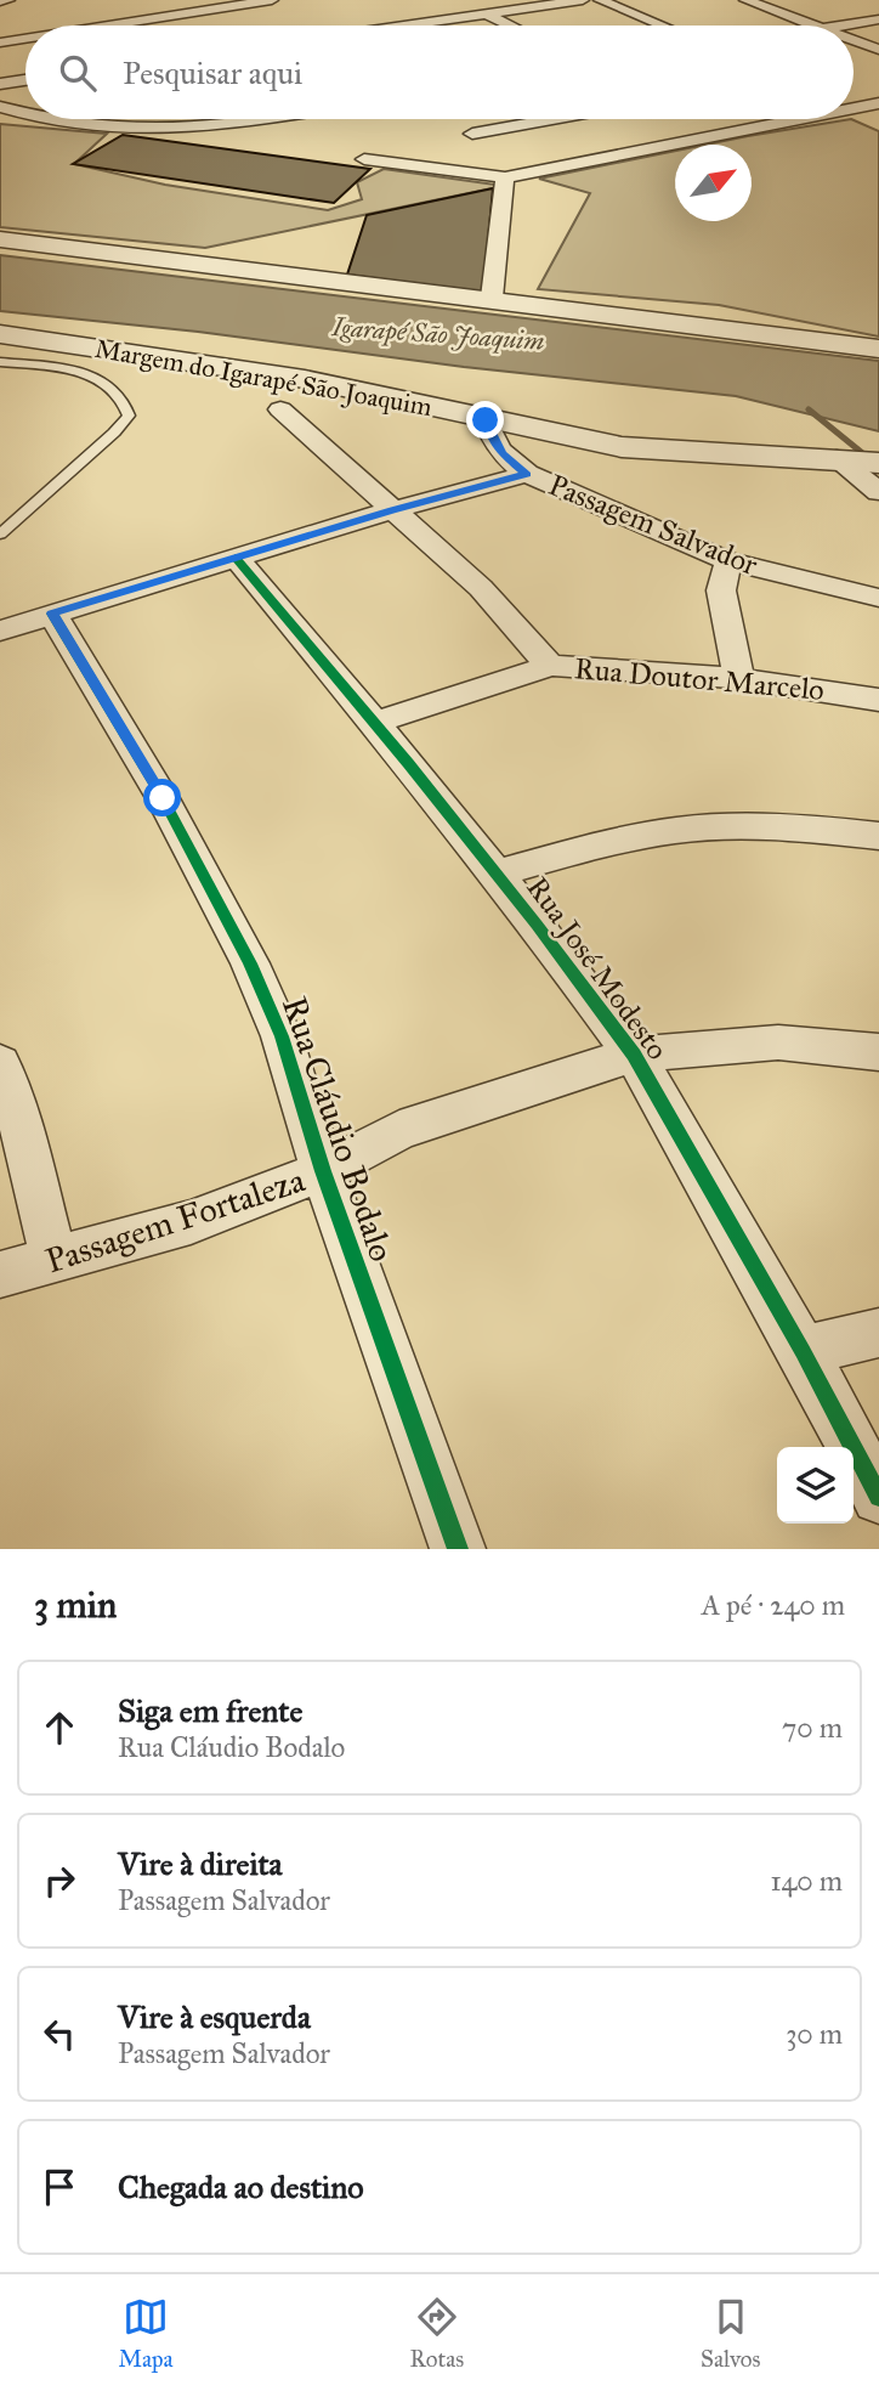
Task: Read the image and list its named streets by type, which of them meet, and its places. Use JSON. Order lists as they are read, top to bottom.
{
  "streets": {
    "street": [
      "Margem do Igarapé São Joaquim",
      "Passagem Salvador",
      "Rua Doutor Marcelo",
      "Rua José Modesto",
      "Rua Cláudio Bodalo",
      "Passagem Fortaleza"
    ]
  },
  "crossings": [
    ["Margem do Igarapé São Joaquim", "Passagem Salvador"],
    ["Passagem Salvador", "Rua José Modesto"],
    ["Passagem Salvador", "Rua Cláudio Bodalo"],
    ["Rua Doutor Marcelo", "Rua José Modesto"],
    ["Rua José Modesto", "Passagem Fortaleza"],
    ["Rua Cláudio Bodalo", "Passagem Fortaleza"]
  ],
  "water": ["Igarapé São Joaquim"],
  "north": "top right",
  "page": {
    "search": "Pesquisar aqui",
    "heading": ["3 min", "A pé · 240 m"],
    "list": [
      ["Siga em frente", "Rua Cláudio Bodalo", "70 m"],
      ["Vire à direita", "Passagem Salvador", "140 m"],
      ["Vire à esquerda", "Passagem Salvador", "30 m"],
      "Chegada ao destino"
    ],
    "nav": ["Mapa", "Rotas", "Salvos"]
  }
}
